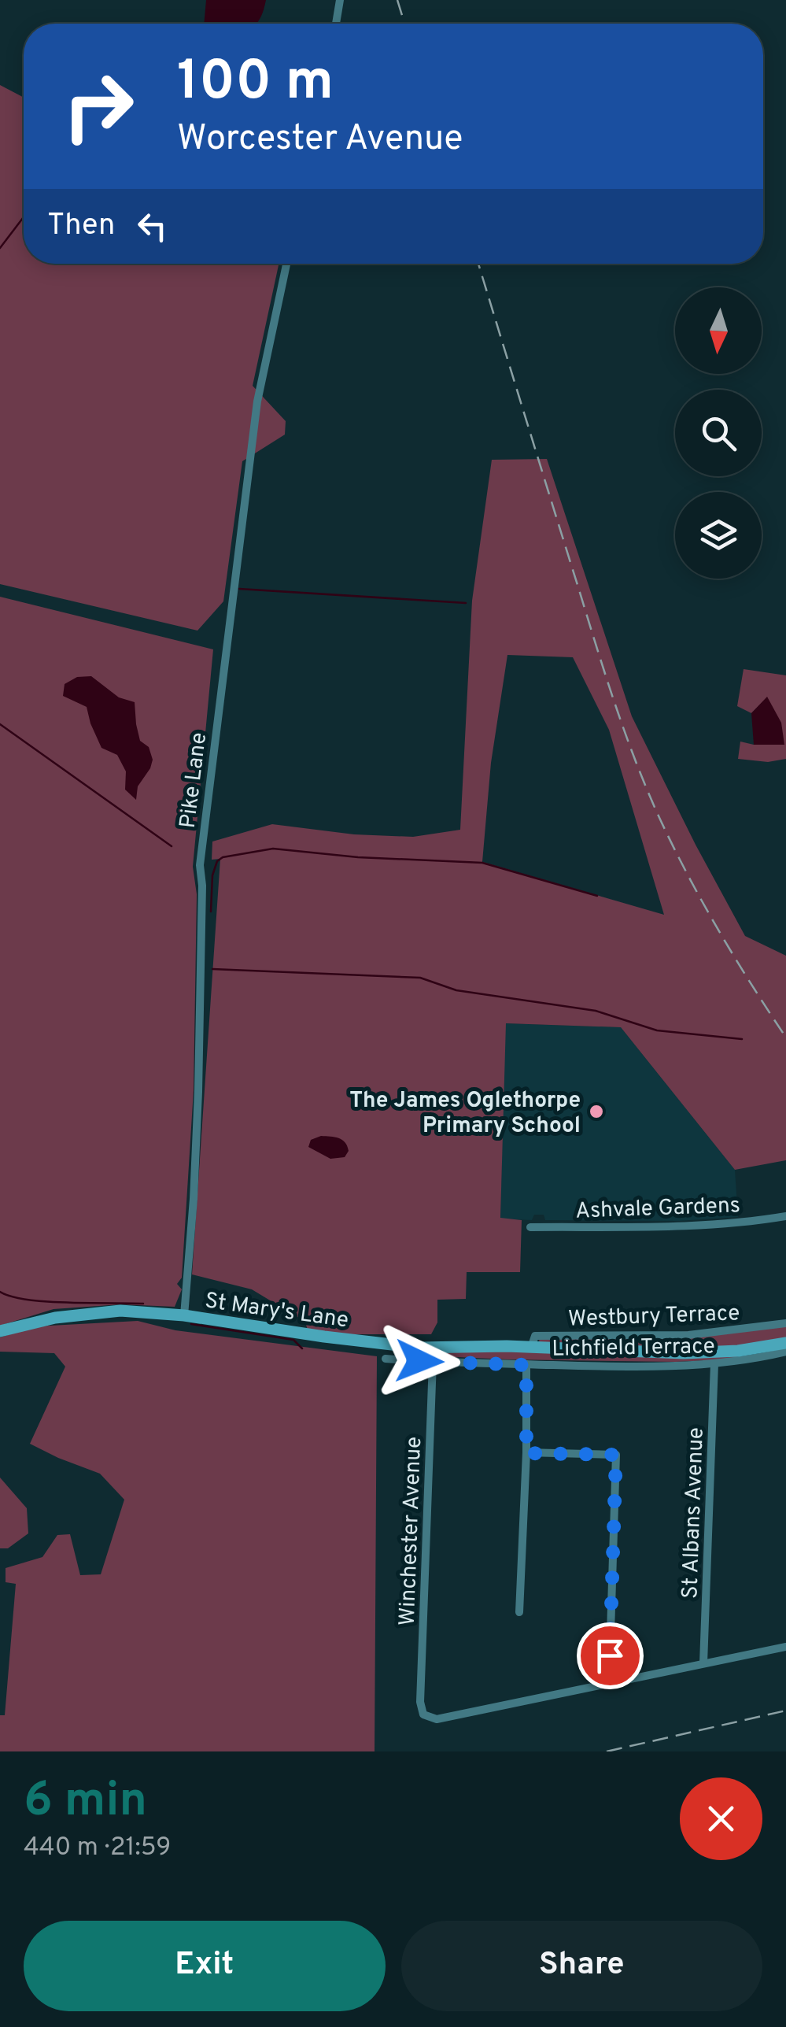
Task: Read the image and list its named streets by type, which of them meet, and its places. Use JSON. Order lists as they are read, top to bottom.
{
  "streets": {
    "main road": ["St Mary's Lane"],
    "street": [
      "Pike Lane",
      "Ashvale Gardens",
      "Westbury Terrace",
      "Lichfield Terrace",
      "St Albans Avenue",
      "Winchester Avenue"
    ]
  },
  "crossings": [
    ["Pike Lane", "St Mary's Lane"],
    ["St Mary's Lane", "Westbury Terrace"],
    ["St Mary's Lane", "Lichfield Terrace"],
    ["Lichfield Terrace", "St Albans Avenue"],
    ["Lichfield Terrace", "Winchester Avenue"]
  ],
  "places": ["The James Oglethorpe Primary School"],
  "north": "bottom",
  "page": {
    "turn": ["100 m", "Worcester Avenue"],
    "then": "Then",
    "heading": ["6 min", "440 m · 21:59"],
    "buttons": ["Exit", "Share"]
  }
}
